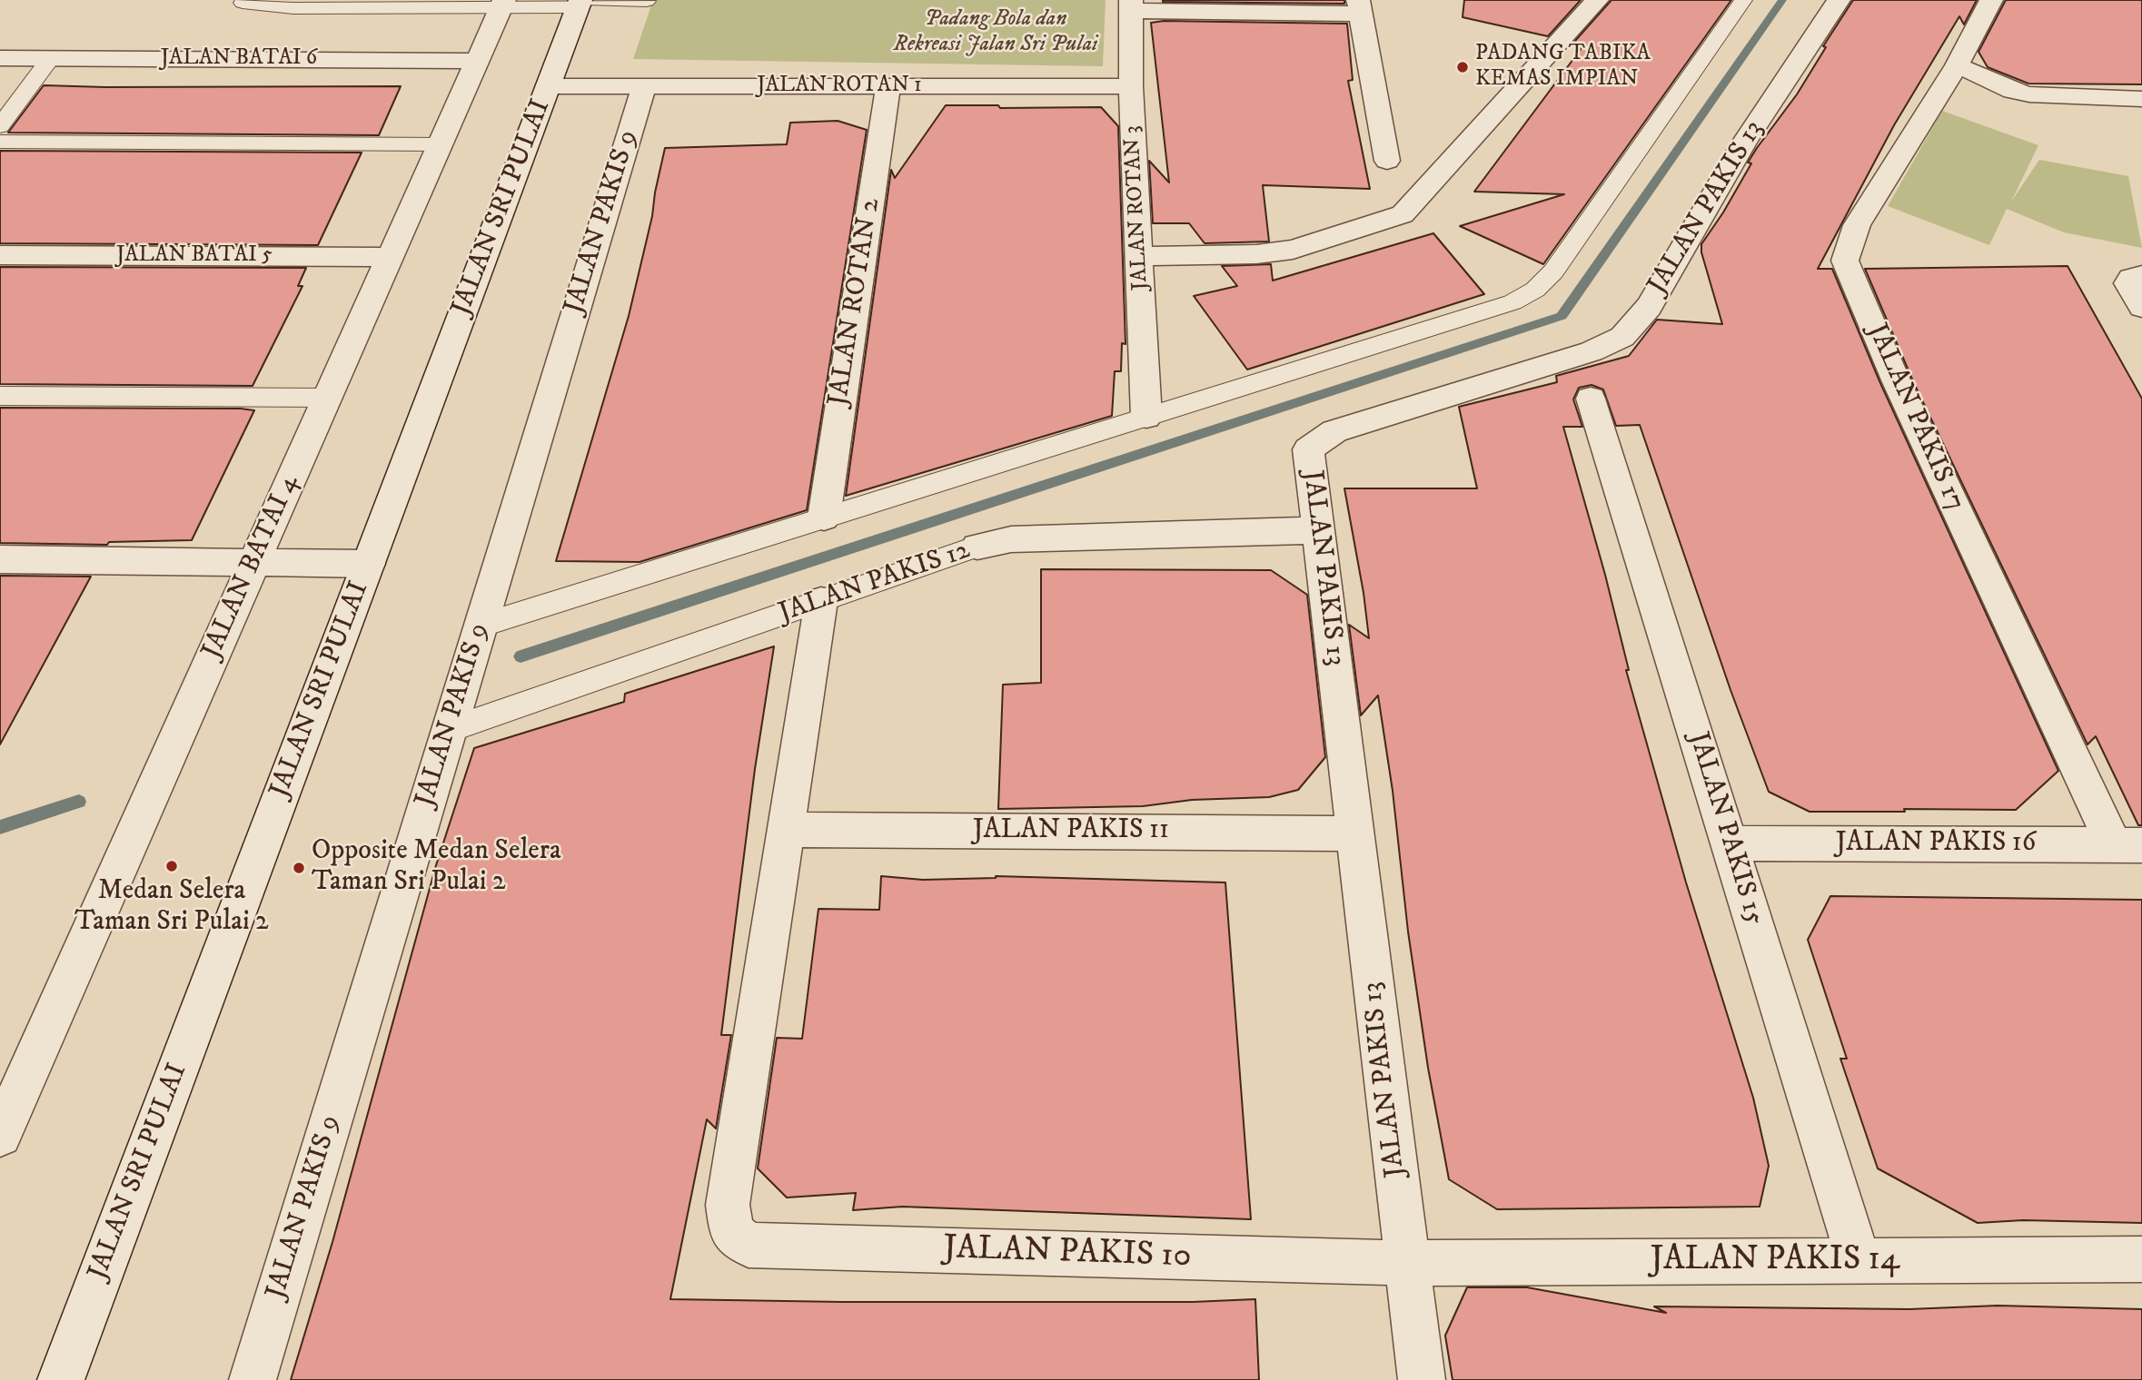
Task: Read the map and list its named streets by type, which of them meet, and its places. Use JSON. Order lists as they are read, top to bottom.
{
  "streets": {
    "street": [
      "JALAN BATAI 6",
      "JALAN ROTAN 1",
      "JALAN SRI PULAI",
      "JALAN ROTAN 3",
      "JALAN PAKIS 13",
      "JALAN PAKIS 9",
      "JALAN BATAI 5",
      "JALAN ROTAN 2",
      "JALAN PAKIS 17",
      "JALAN BATAI 4",
      "JALAN PAKIS 12",
      "JALAN PAKIS 15",
      "JALAN PAKIS 11",
      "JALAN PAKIS 16",
      "JALAN PAKIS 10",
      "JALAN PAKIS 14"
    ]
  },
  "crossings": [
    ["JALAN BATAI 6", "JALAN BATAI 4"],
    ["JALAN ROTAN 1", "JALAN SRI PULAI"],
    ["JALAN ROTAN 1", "JALAN ROTAN 3"],
    ["JALAN ROTAN 1", "JALAN PAKIS 9"],
    ["JALAN ROTAN 1", "JALAN ROTAN 2"],
    ["JALAN PAKIS 13", "JALAN PAKIS 12"],
    ["JALAN PAKIS 13", "JALAN PAKIS 11"],
    ["JALAN PAKIS 13", "JALAN PAKIS 10"],
    ["JALAN PAKIS 13", "JALAN PAKIS 14"],
    ["JALAN PAKIS 9", "JALAN PAKIS 12"],
    ["JALAN BATAI 5", "JALAN BATAI 4"],
    ["JALAN PAKIS 17", "JALAN PAKIS 16"],
    ["JALAN PAKIS 15", "JALAN PAKIS 16"],
    ["JALAN PAKIS 15", "JALAN PAKIS 14"],
    ["JALAN PAKIS 11", "JALAN PAKIS 10"],
    ["JALAN PAKIS 10", "JALAN PAKIS 14"]
  ],
  "parks": ["Padang Bola dan Rekreasi Jalan Sri Pulai"],
  "places": ["PADANG TABIKA KEMAS IMPIAN", "Medan Selera Taman Sri Pulai 2", "Opposite Medan Selera Taman Sri Pulai 2"]
}
